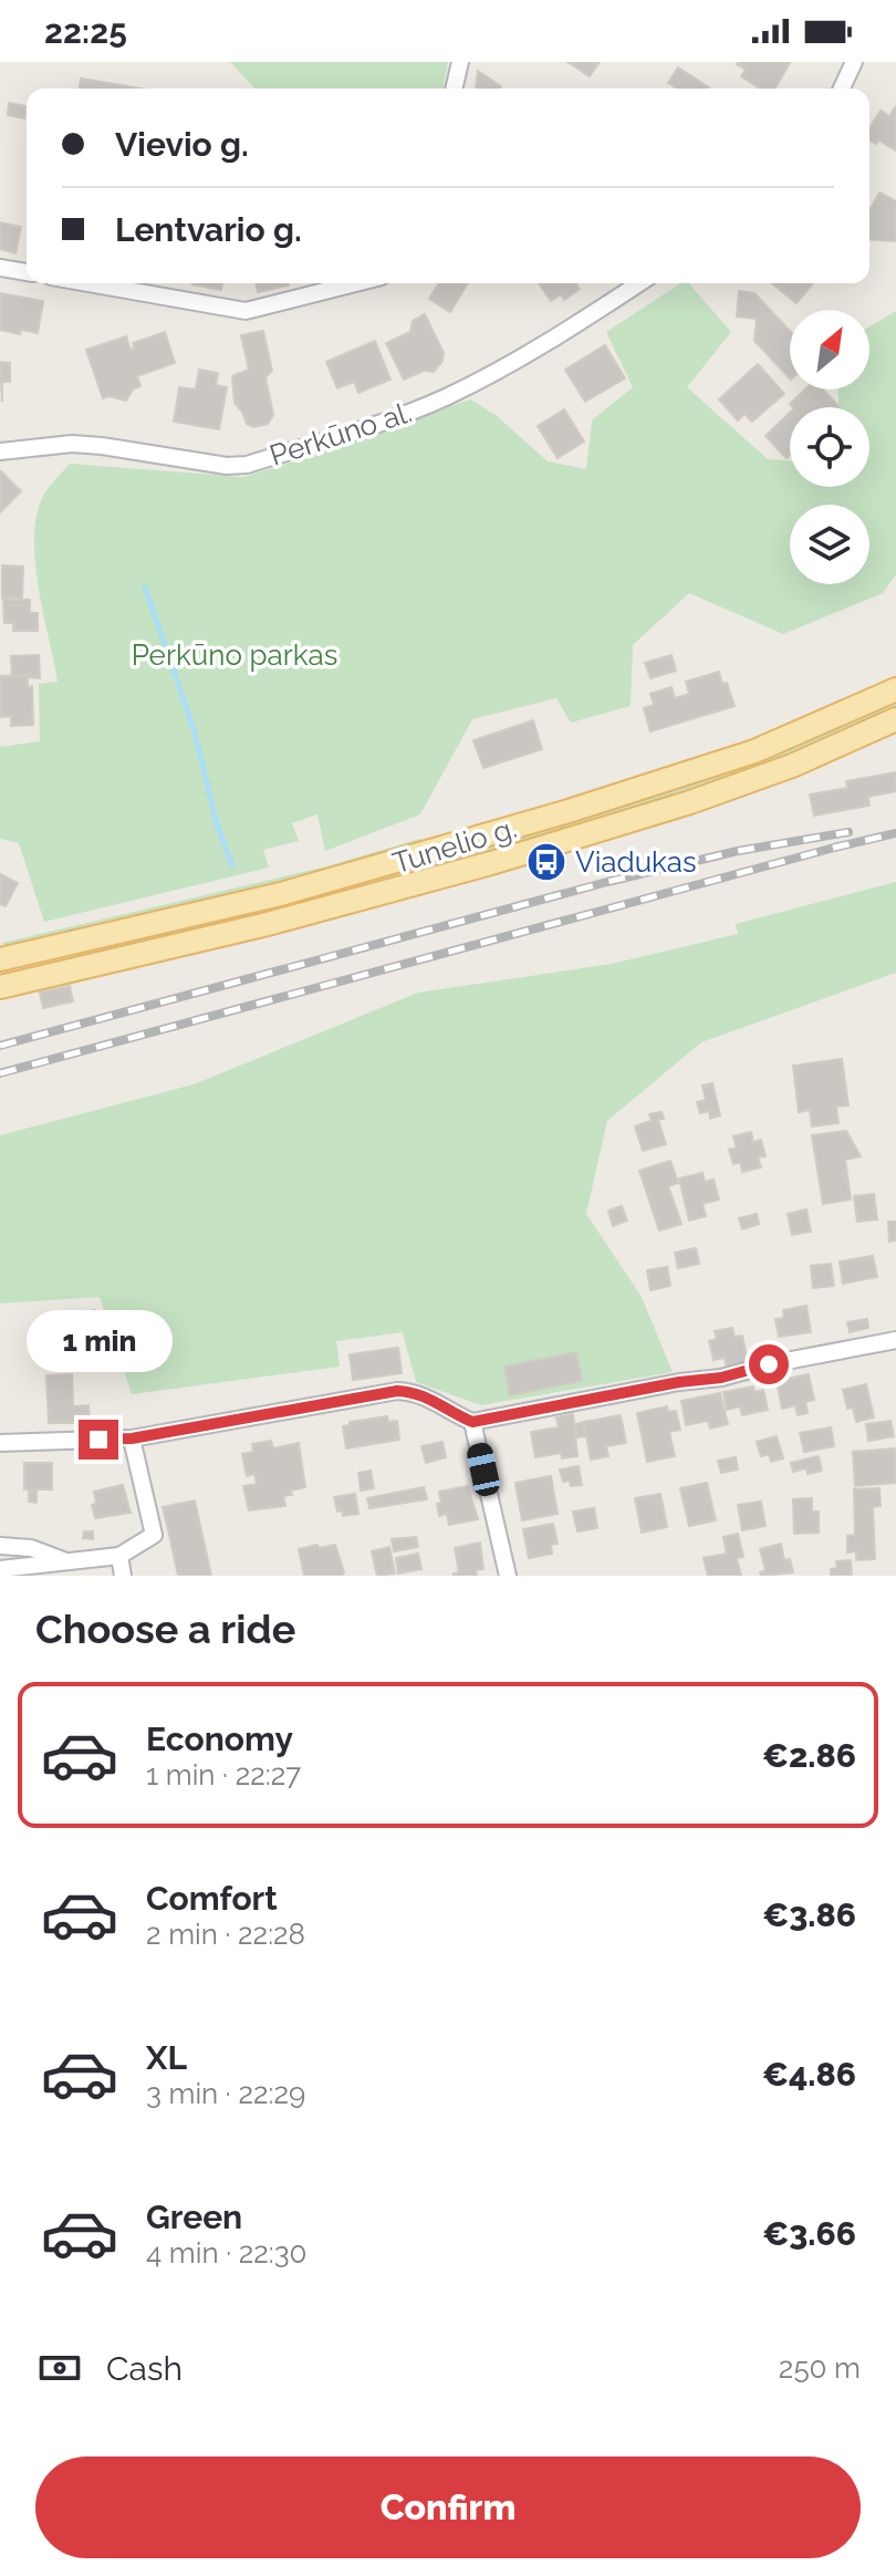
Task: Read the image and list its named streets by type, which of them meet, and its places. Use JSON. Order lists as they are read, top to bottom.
{
  "streets": {
    "main road": ["Tunelio g."],
    "street": ["Perkūno al."]
  },
  "parks": ["Perkūno parkas"],
  "places": {
    "bus stop": ["Viadukas"]
  },
  "north": "top right",
  "page": {
    "status": "22:25",
    "banner": ["Vievio g.", "Lentvario g."],
    "bubble": "1 min",
    "heading": "Choose a ride",
    "list": [
      {
        "name": "Economy",
        "note": "1 min · 22:27",
        "value": "€2.86"
      },
      {
        "name": "Comfort",
        "note": "2 min · 22:28",
        "value": "€3.86"
      },
      {
        "name": "XL",
        "note": "3 min · 22:29",
        "value": "€4.86"
      },
      {
        "name": "Green",
        "note": "4 min · 22:30",
        "value": "€3.66"
      }
    ],
    "pay": ["Cash", "250 m"],
    "buttons": "Confirm"
  }
}
